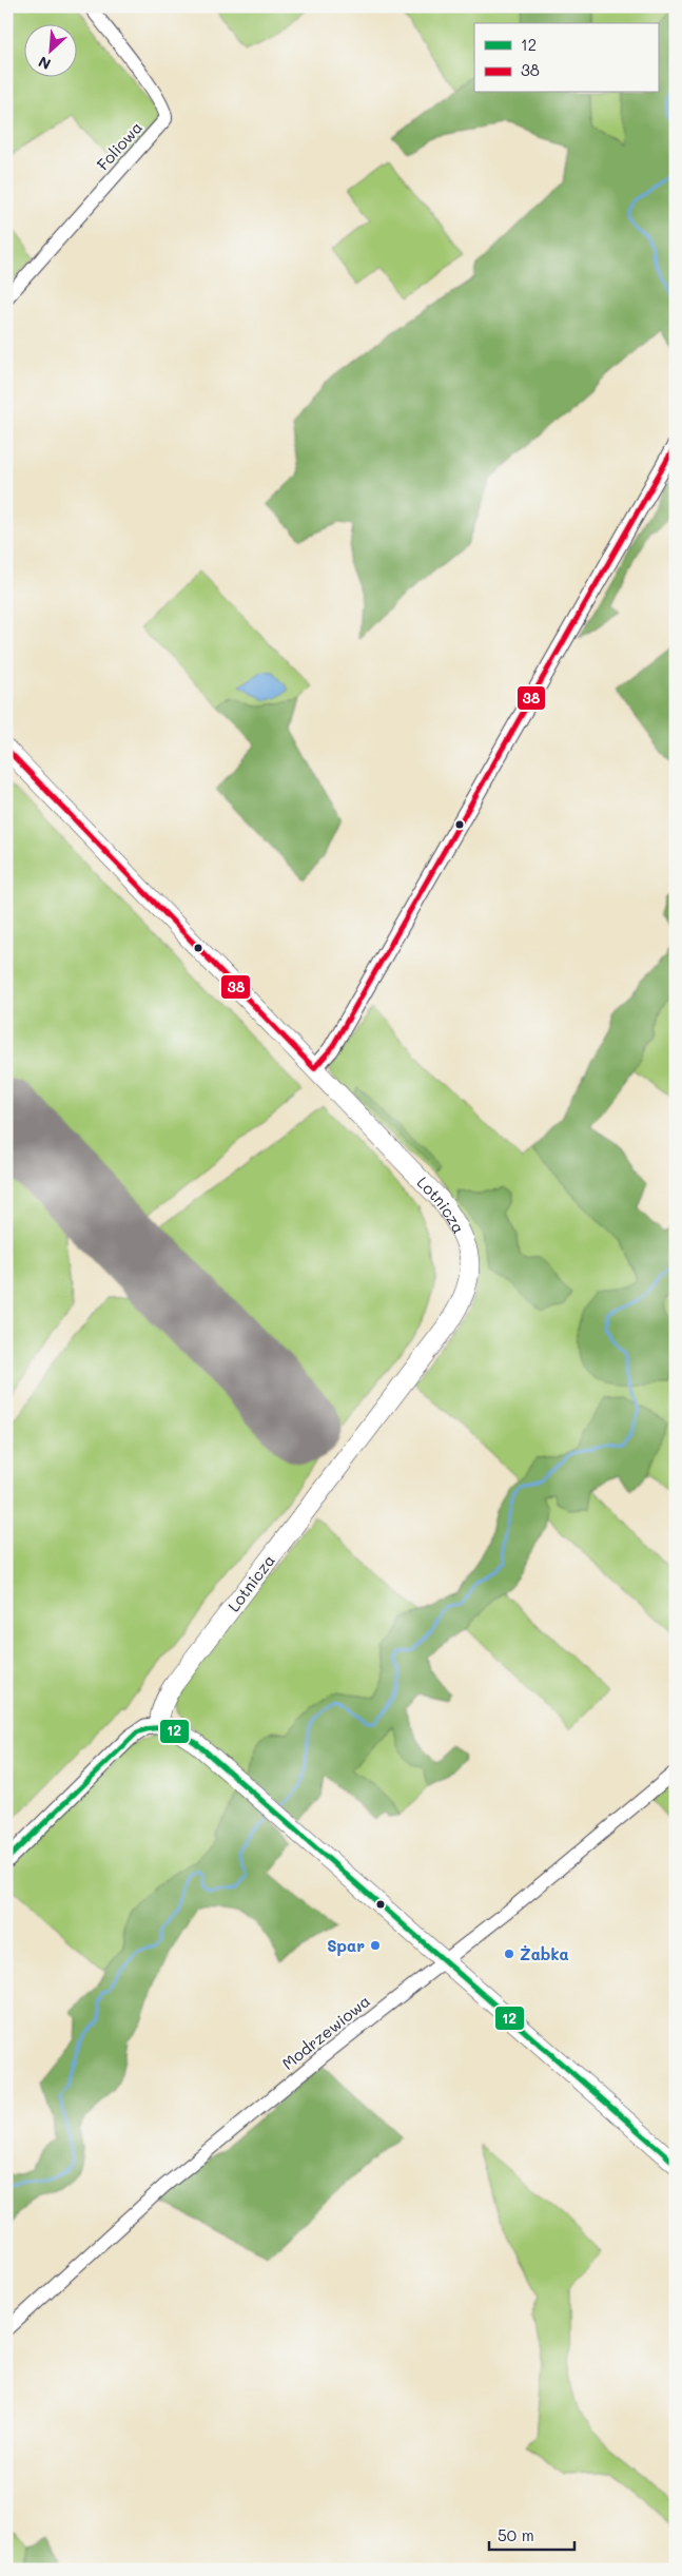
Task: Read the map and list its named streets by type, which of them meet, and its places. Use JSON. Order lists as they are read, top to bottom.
{
  "streets": {
    "main road": ["Lotnicza"],
    "street": ["Foliowa", "Modrzewiowa"]
  },
  "places": ["Spar", "Żabka"],
  "lines": ["transit line 38", "transit line 12"],
  "legend": ["12", "38"],
  "scale_bar": "50 m",
  "north": "bottom left"
}
